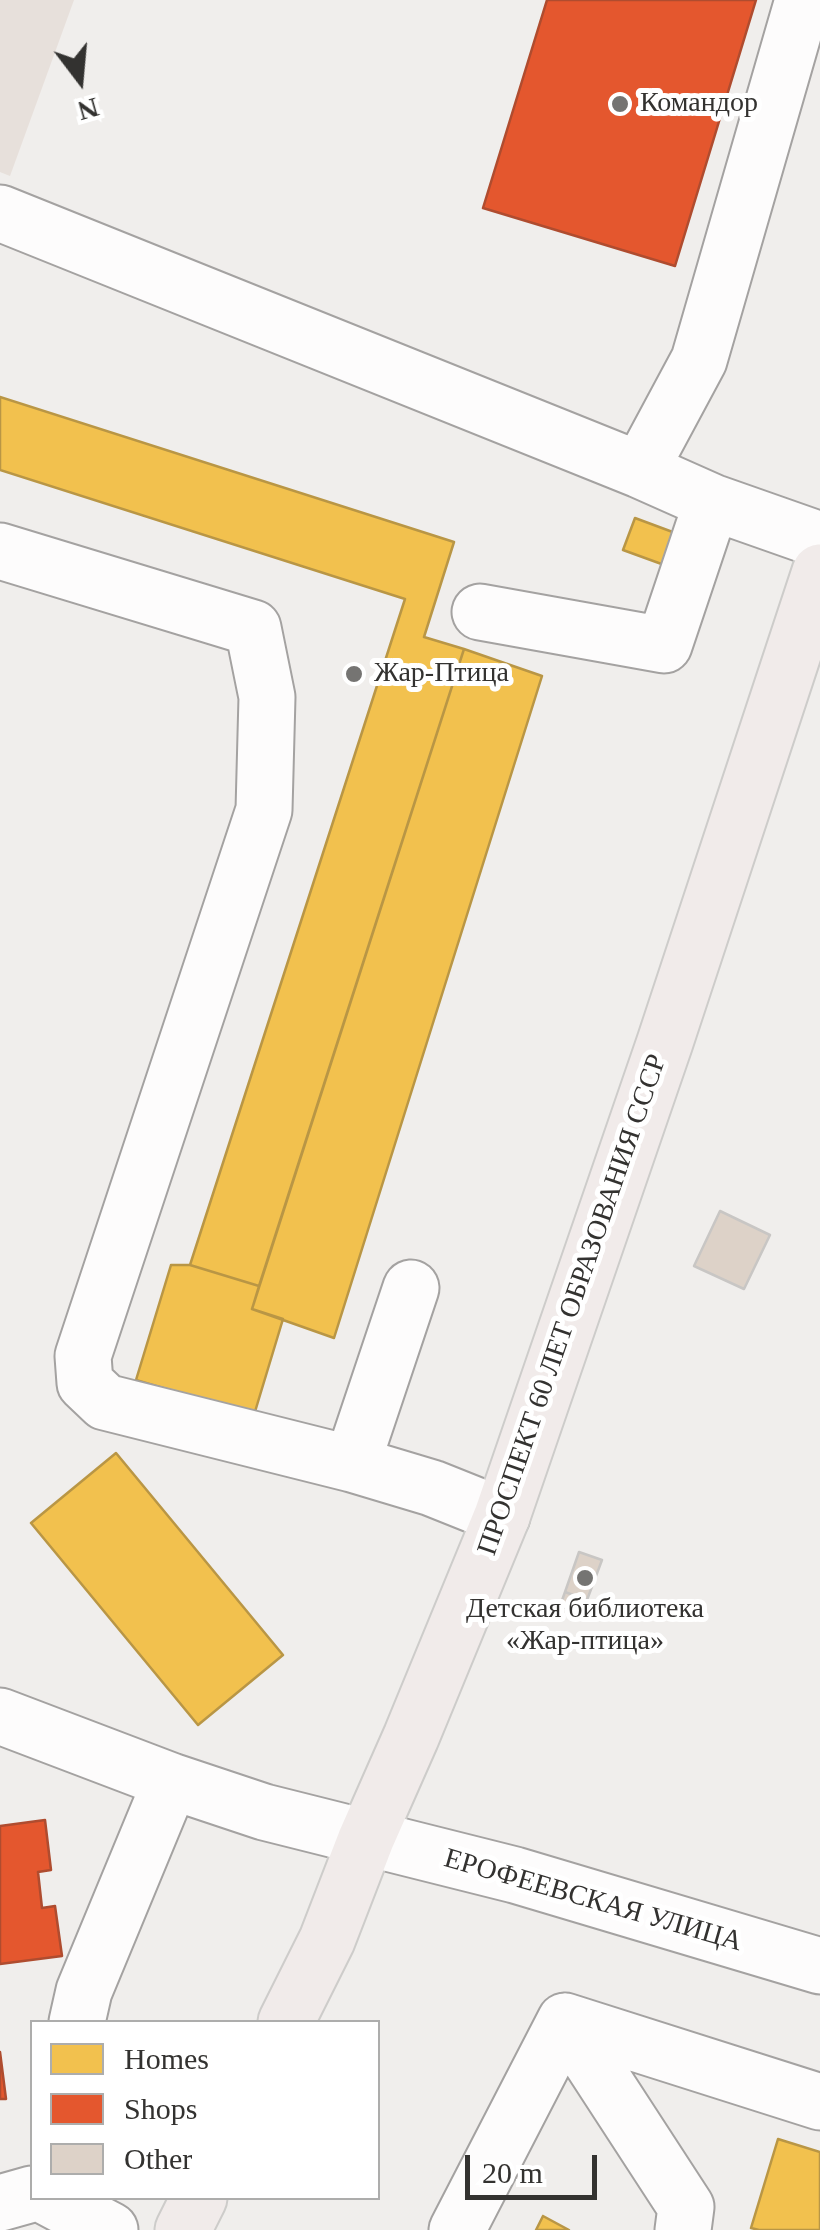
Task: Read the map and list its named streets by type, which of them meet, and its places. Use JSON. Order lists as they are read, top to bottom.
{
  "streets": {
    "main road": ["ПРОСПЕКТ 60 ЛЕТ ОБРАЗОВАНИЯ СССР"],
    "street": ["ЕРОФЕЕВСКАЯ УЛИЦА"]
  },
  "crossings": [
    ["ПРОСПЕКТ 60 ЛЕТ ОБРАЗОВАНИЯ СССР", "ЕРОФЕЕВСКАЯ УЛИЦА"]
  ],
  "places": ["Командор", "Жар-Птица", "Детская библиотека «Жар-птица»"],
  "legend": ["Homes", "Shops", "Other"],
  "scale_bar": "20 m",
  "north": "bottom"
}
